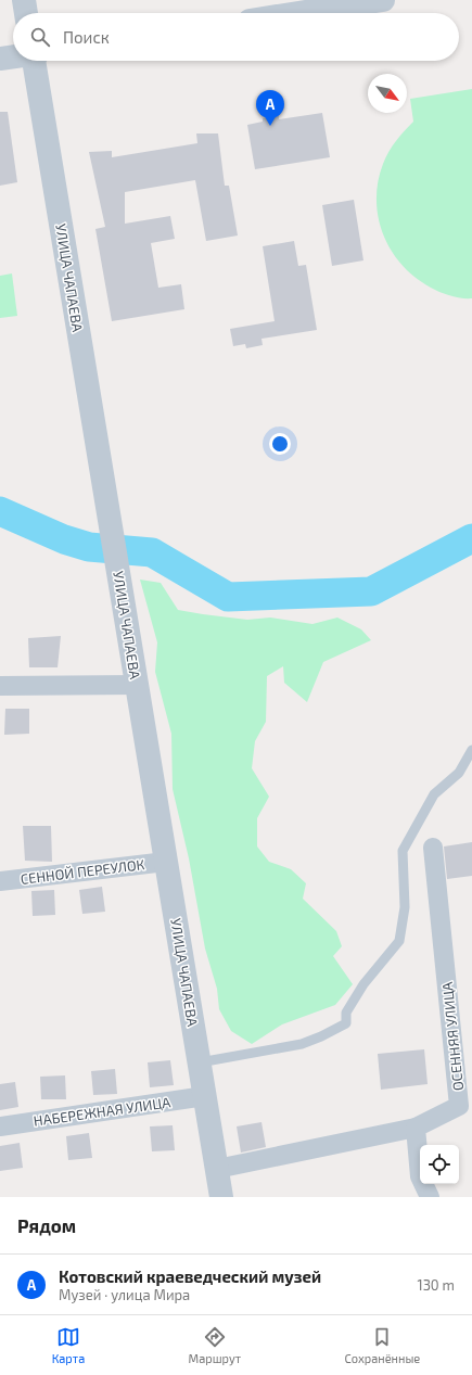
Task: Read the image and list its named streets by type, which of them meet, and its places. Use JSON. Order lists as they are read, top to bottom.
{
  "streets": {
    "street": [
      "УЛИЦА ЧАПАЕВА",
      "СЕННОЙ ПЕРЕУЛОК",
      "ОСЕННЯЯ УЛИЦА",
      "НАБЕРЕЖНАЯ УЛИЦА"
    ]
  },
  "crossings": [
    ["УЛИЦА ЧАПАЕВА", "СЕННОЙ ПЕРЕУЛОК"],
    ["УЛИЦА ЧАПАЕВА", "НАБЕРЕЖНАЯ УЛИЦА"]
  ],
  "north": "bottom right",
  "page": {
    "search": "Поиск",
    "pins": "A",
    "heading": "Рядом",
    "list": [
      {
        "mark": "A",
        "name": "Котовский краеведческий музей",
        "note": "Музей · улица Мира",
        "value": "130 m"
      }
    ],
    "nav": ["Карта", "Маршрут", "Сохранённые"]
  }
}
